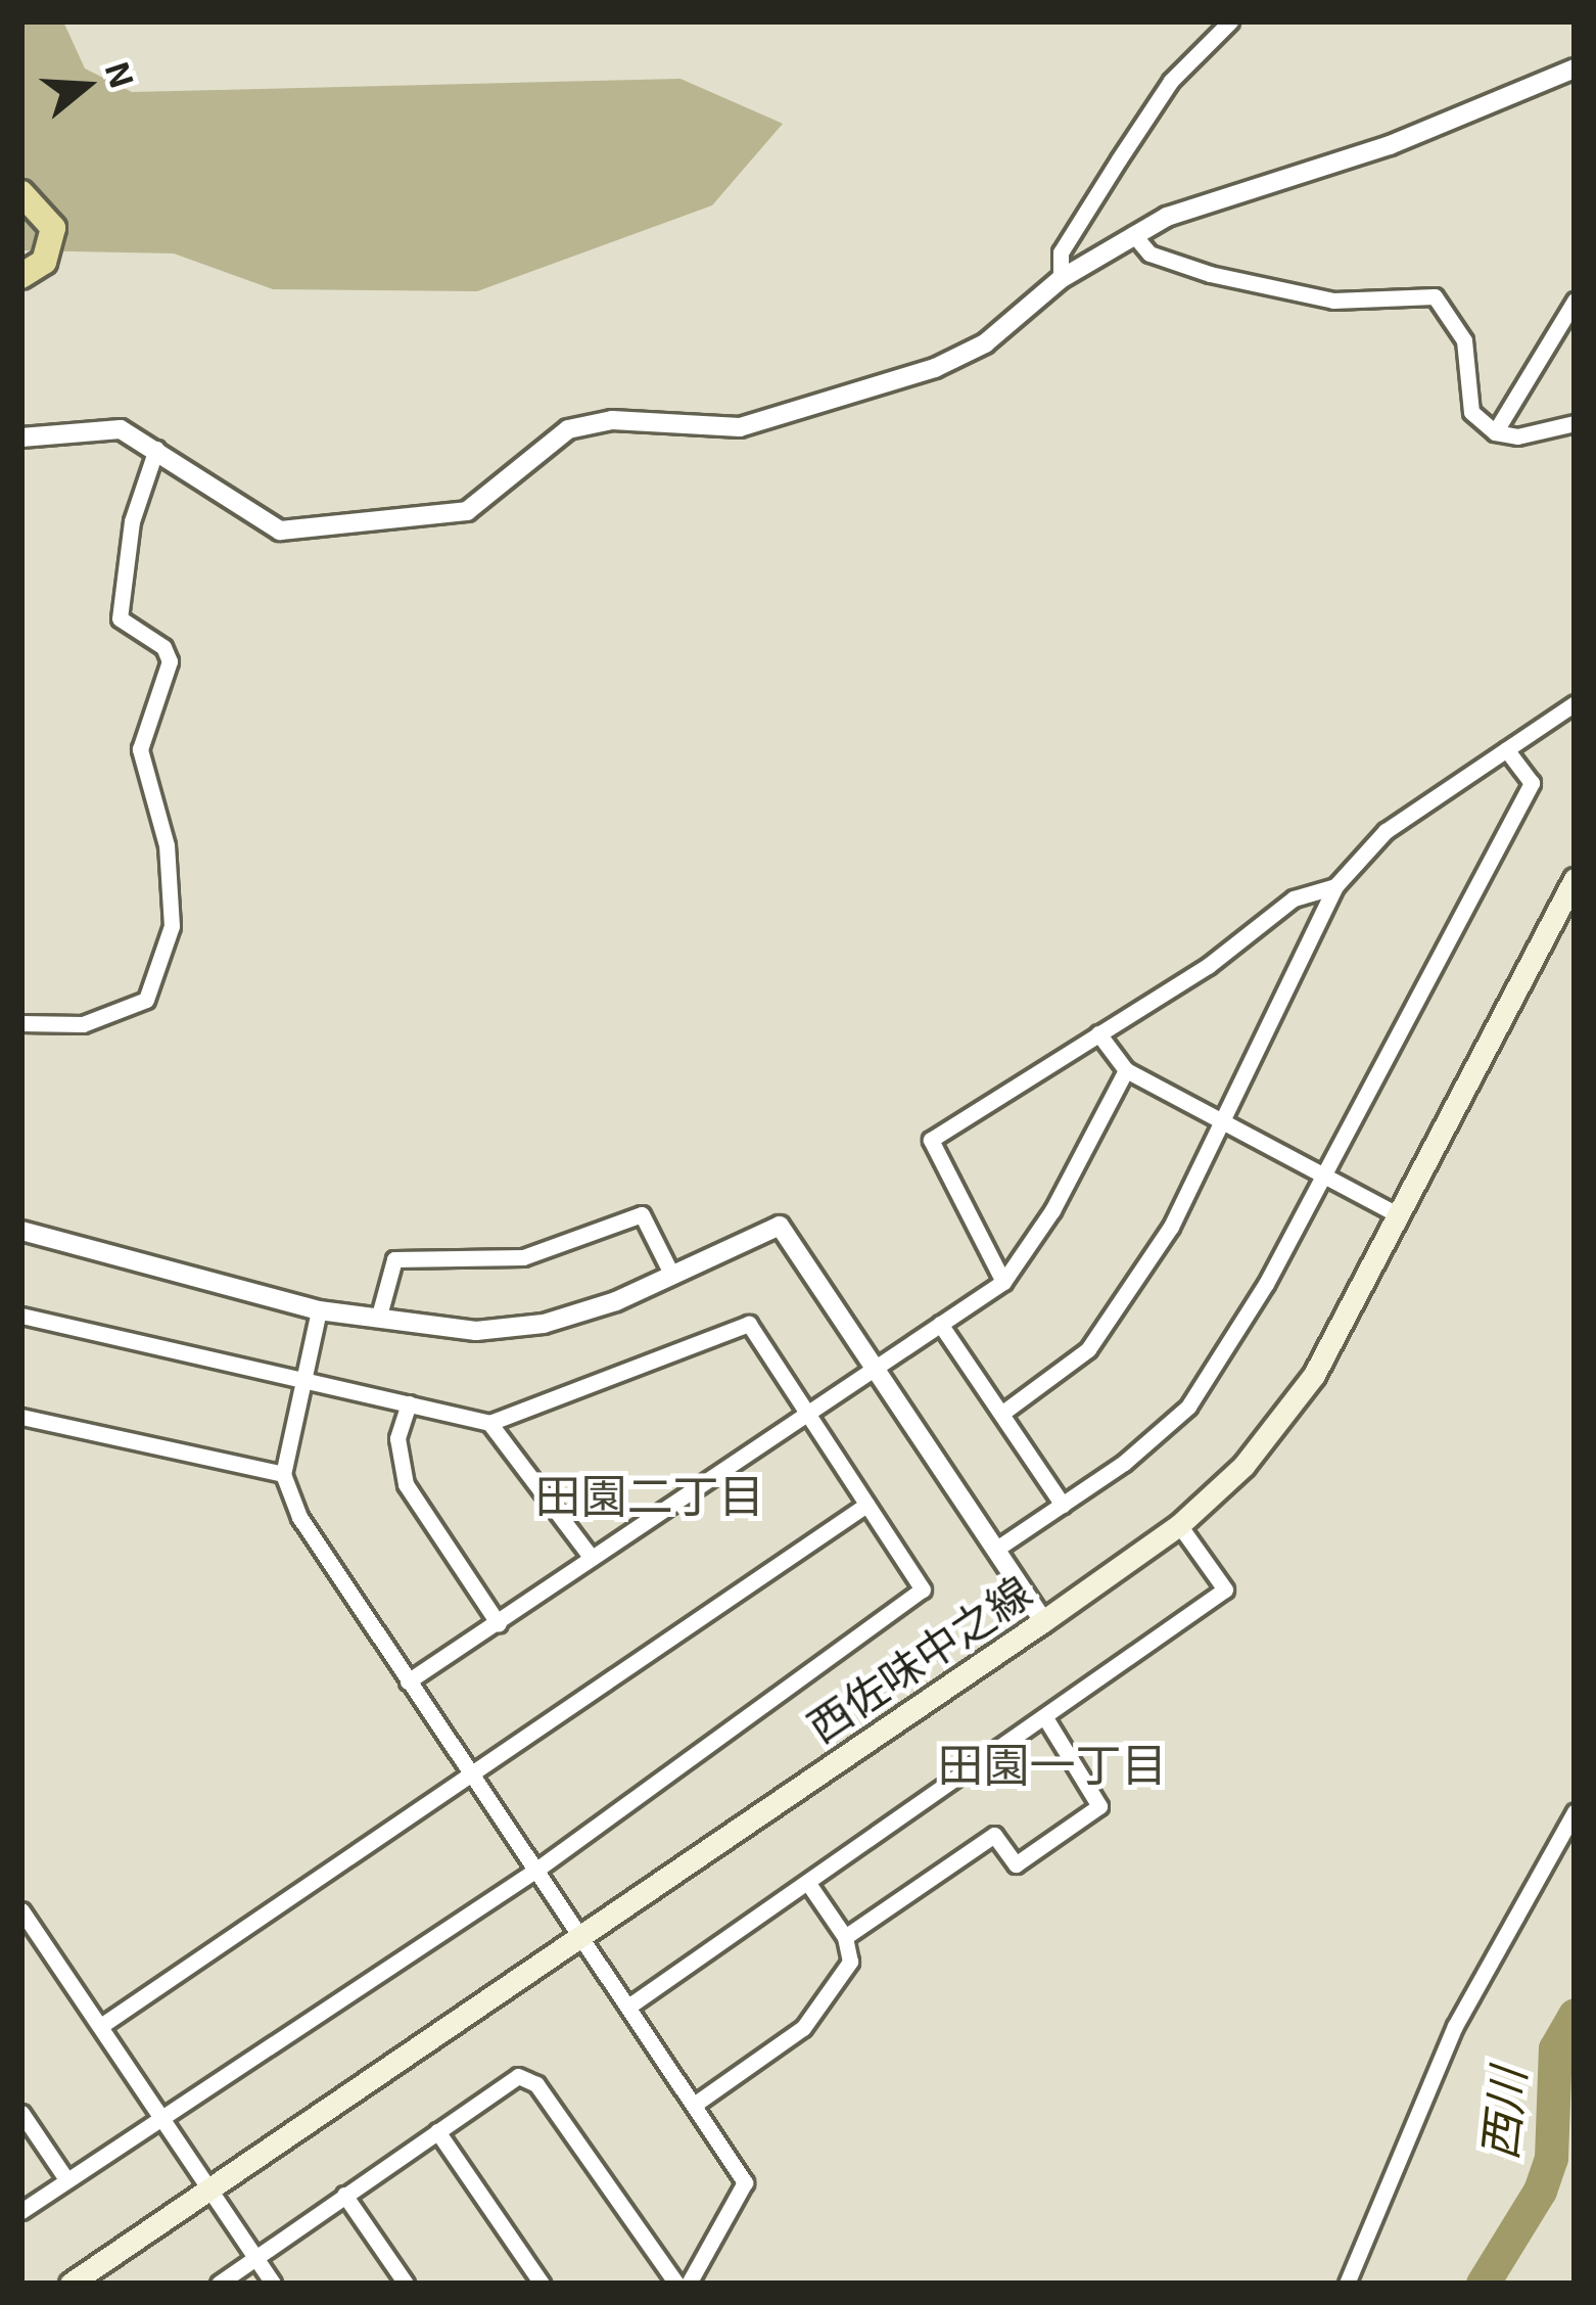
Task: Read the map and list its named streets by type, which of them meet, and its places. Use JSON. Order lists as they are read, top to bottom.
{
  "streets": {
    "main road": ["西佐味中之線"]
  },
  "districts": ["田園二丁目", "田園一丁目"],
  "water": ["西川"],
  "north": "right"
}
